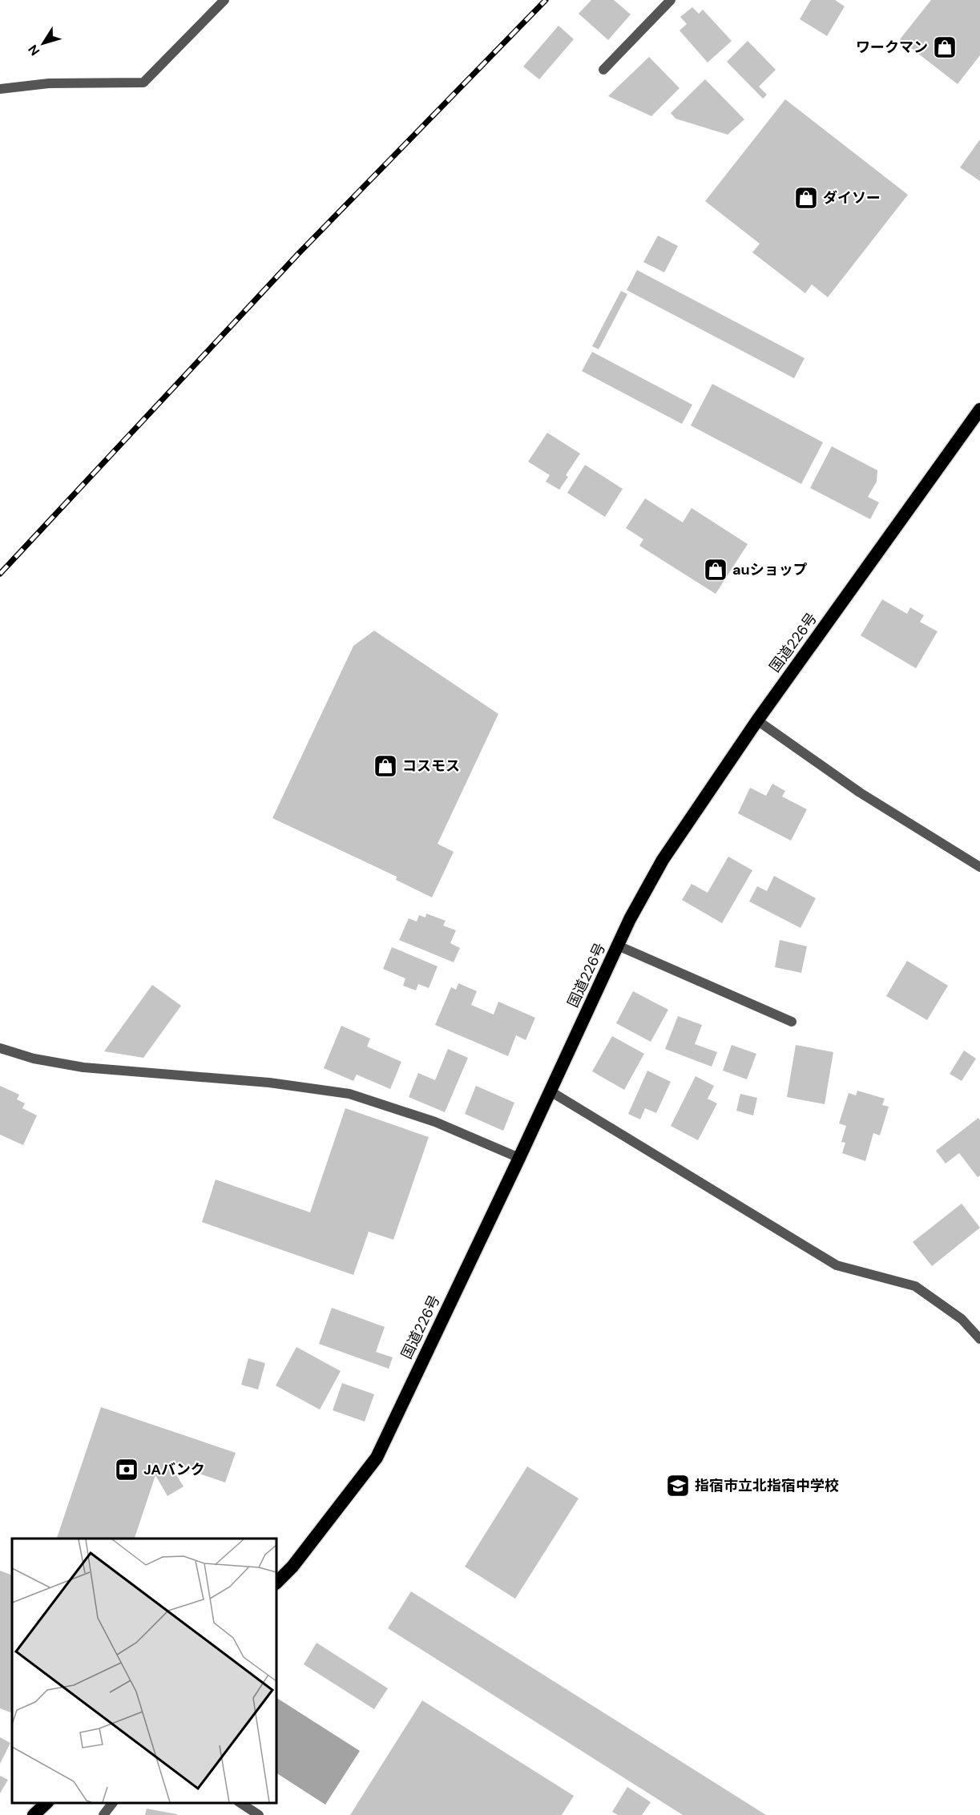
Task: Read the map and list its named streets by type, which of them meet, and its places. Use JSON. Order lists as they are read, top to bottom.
{
  "streets": {
    "highway": ["国道226号"]
  },
  "places": {
    "shop": [
      "ワークマン",
      "ダイソー",
      "auショップ",
      "コスモス"
    ],
    "bank": ["JAバンク"],
    "school or university": ["指宿市立北指宿中学校"]
  },
  "north": "bottom left"
}
